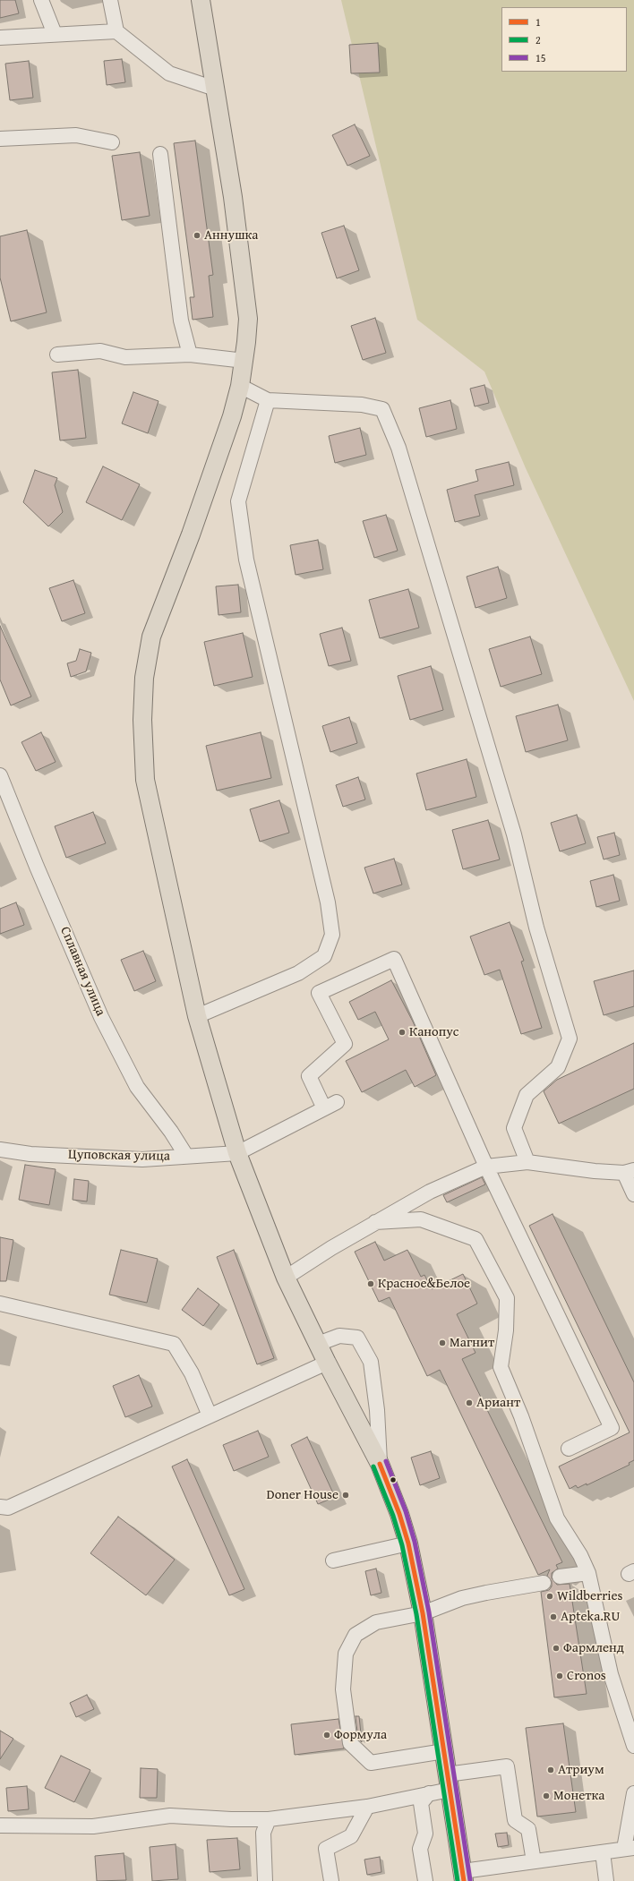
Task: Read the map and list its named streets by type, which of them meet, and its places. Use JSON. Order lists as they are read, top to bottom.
{
  "streets": {
    "street": ["Сплавная улица", "Цуповская улица"]
  },
  "crossings": [
    ["Сплавная улица", "Цуповская улица"]
  ],
  "places": [
    "Аннушка",
    "Канопус",
    "Красное&Белое",
    "Магнит",
    "Ариант",
    "Doner House",
    "Wildberries",
    "Apteka.RU",
    "Фармленд",
    "Cronos",
    "Формула",
    "Атриум",
    "Монетка"
  ],
  "lines": ["transit line 15", "transit line 1", "transit line 2"],
  "legend": ["1", "2", "15"]
}
